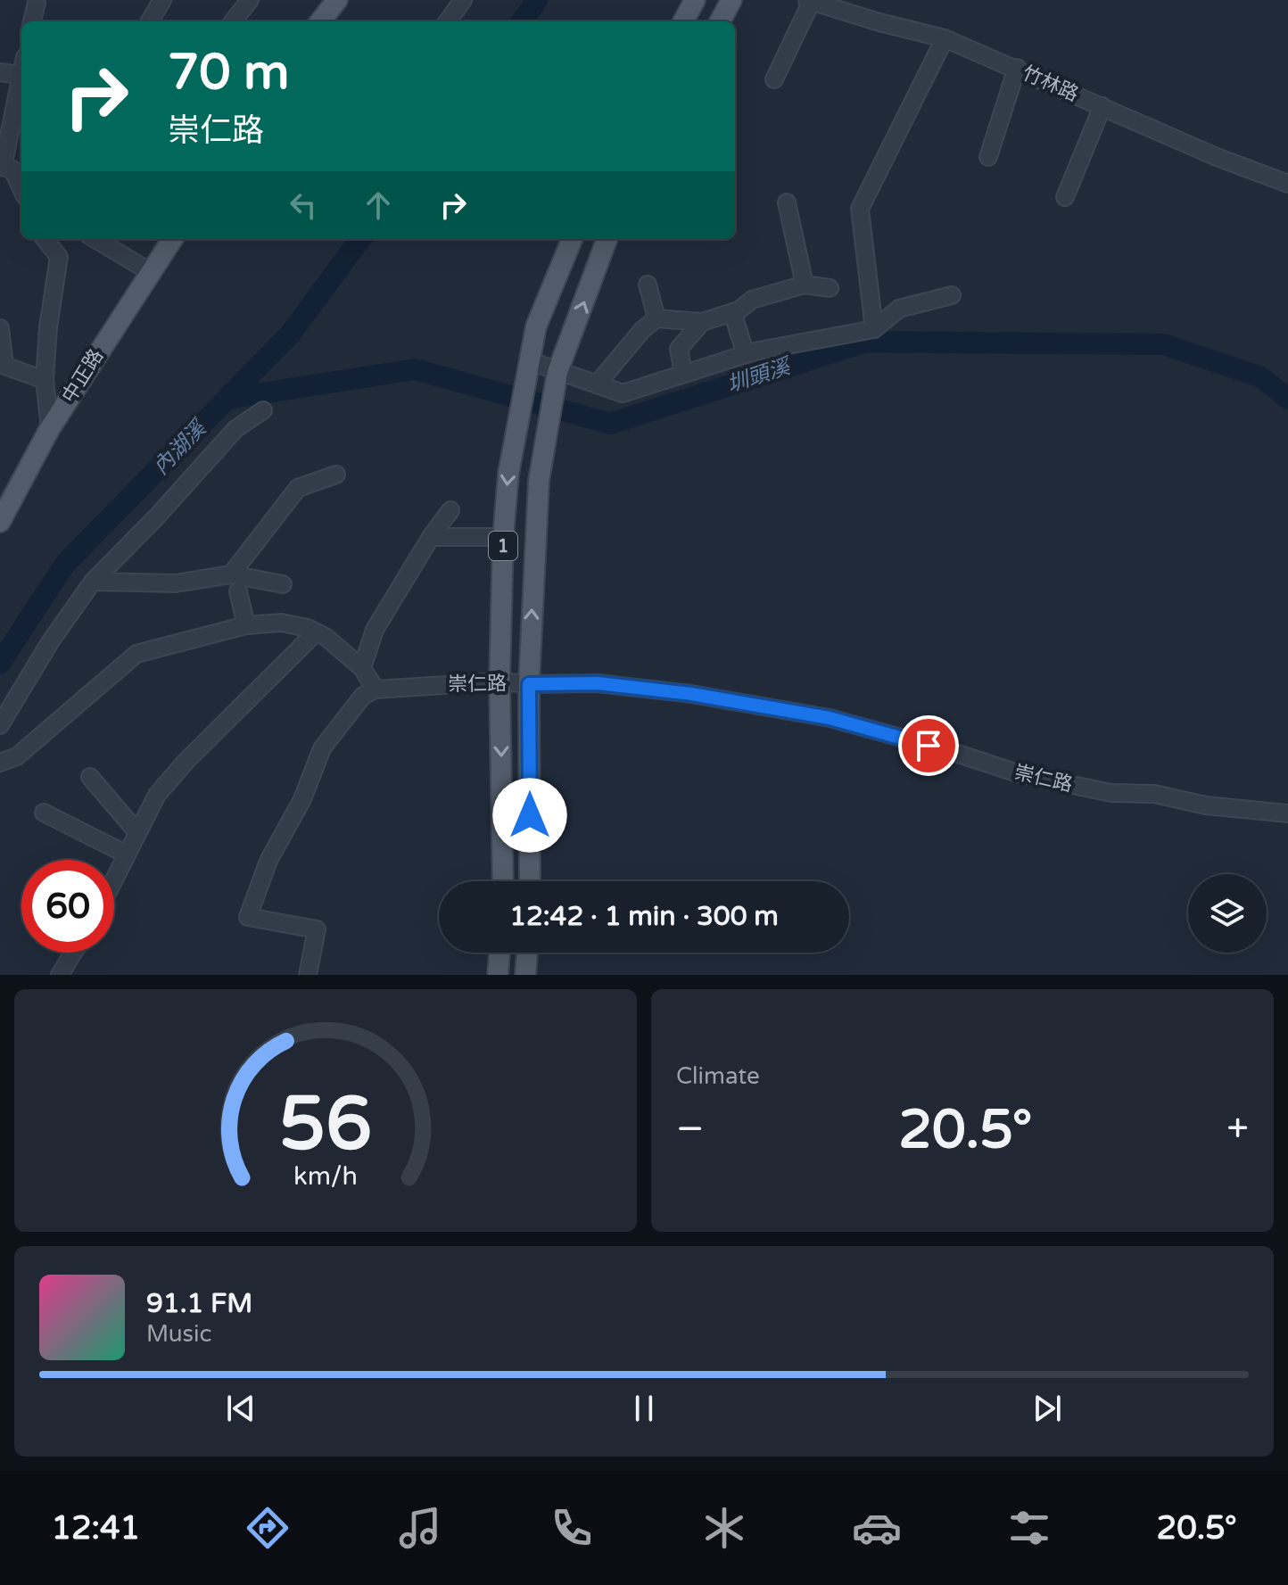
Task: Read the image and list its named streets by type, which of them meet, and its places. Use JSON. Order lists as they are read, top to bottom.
{
  "streets": {
    "main road": ["中正路", "1"],
    "street": ["竹林路", "崇仁路"]
  },
  "crossings": [
    ["1", "崇仁路"]
  ],
  "water": ["圳頭溪", "內湖溪"],
  "page": {
    "turn": ["70 m", "崇仁路"],
    "limit": "60",
    "trip": "12:42 · 1 min · 300 m",
    "tile": "Climate",
    "heat": ["−", "20.5°", "+"],
    "song": ["91.1 FM", "Music"],
    "tabs": ["12:41", "20.5°"],
    "gauge": ["56", "km/h"]
  }
}
